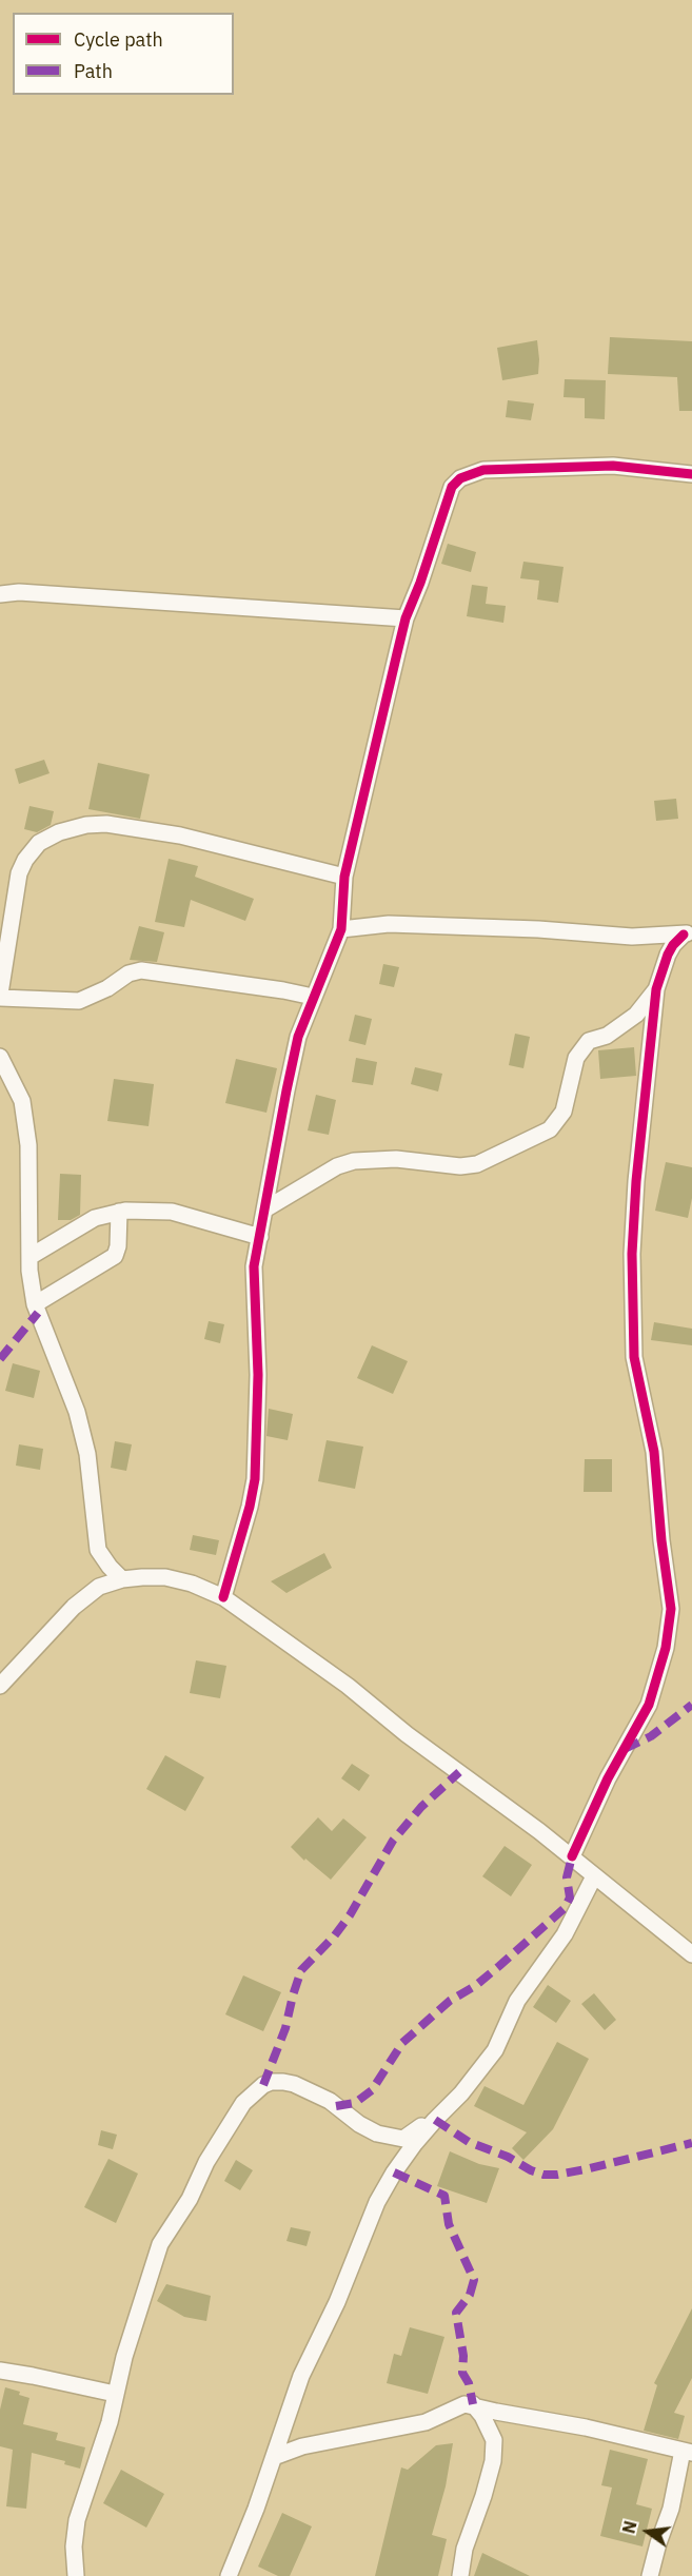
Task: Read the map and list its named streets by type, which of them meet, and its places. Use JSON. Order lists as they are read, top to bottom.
{
  "legend": ["Cycle path", "Path"],
  "north": "left"
}
